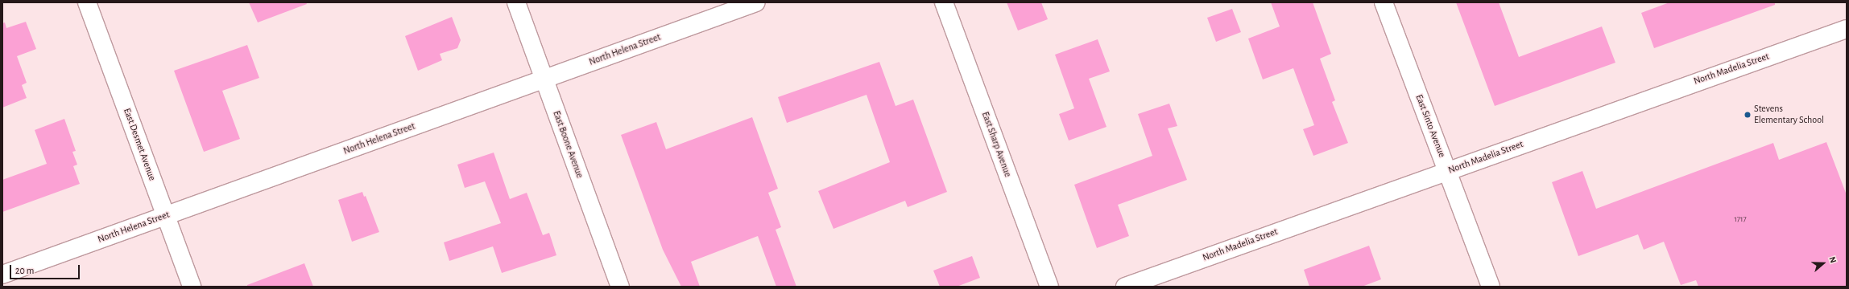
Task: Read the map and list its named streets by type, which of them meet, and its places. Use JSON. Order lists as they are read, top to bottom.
{
  "streets": {
    "street": [
      "North Helena Street",
      "North Madelia Street",
      "East Sinto Avenue",
      "East Desmet Avenue",
      "East Boone Avenue",
      "East Sharp Avenue"
    ]
  },
  "crossings": [
    ["North Helena Street", "East Desmet Avenue"],
    ["North Helena Street", "East Boone Avenue"],
    ["North Madelia Street", "East Sinto Avenue"]
  ],
  "places": ["Stevens Elementary School"],
  "house_numbers": ["1717"],
  "scale_bar": "20 m",
  "north": "right"
}
